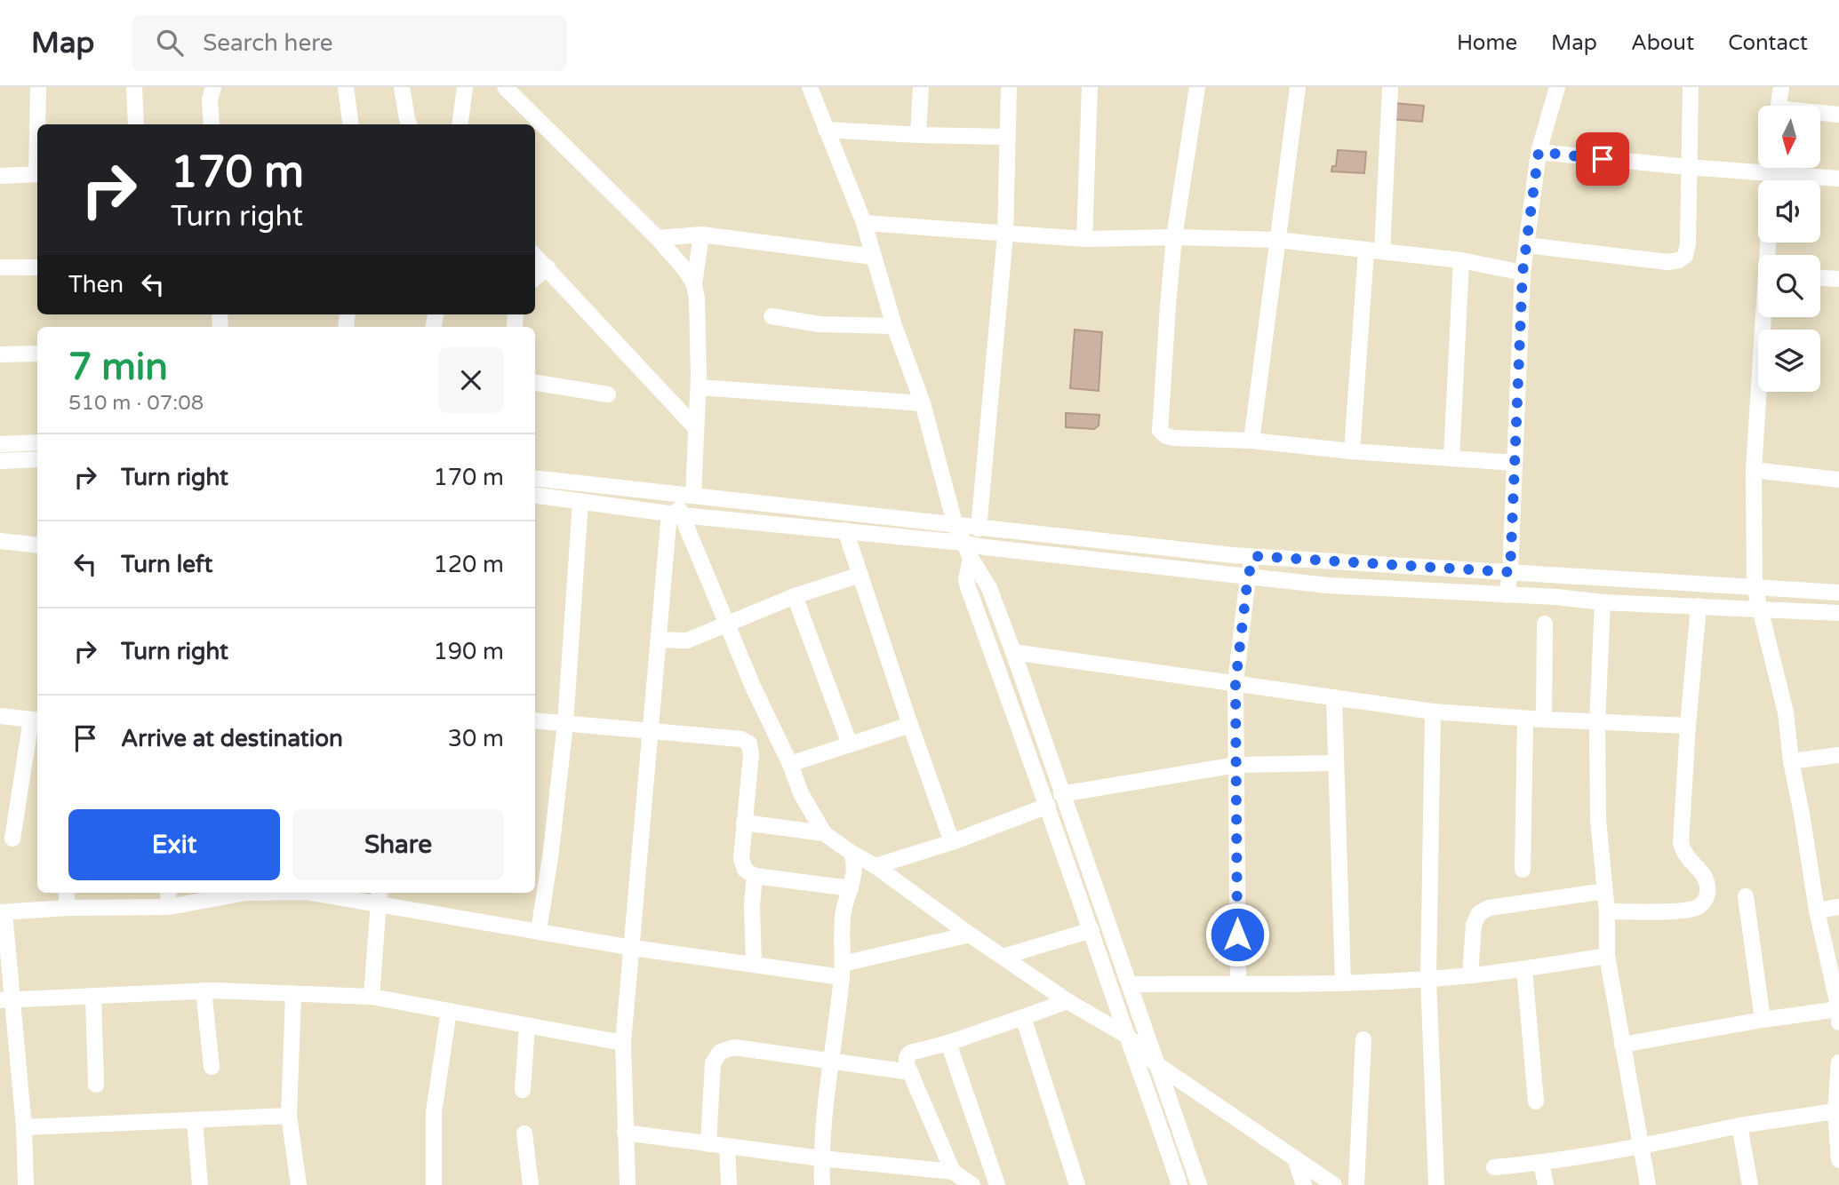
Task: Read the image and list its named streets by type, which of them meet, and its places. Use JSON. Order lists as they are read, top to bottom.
{
  "north": "bottom",
  "page": {
    "header": "Map",
    "search": "Search here",
    "nav": [
      "Home",
      "Map",
      "About",
      "Contact"
    ],
    "turn": ["170 m", "Turn right"],
    "then": "Then",
    "heading": ["7 min", "510 m · 07:08"],
    "list": [
      {
        "name": "Turn right",
        "value": "170 m"
      },
      {
        "name": "Turn left",
        "value": "120 m"
      },
      {
        "name": "Turn right",
        "value": "190 m"
      },
      {
        "name": "Arrive at destination",
        "value": "30 m"
      }
    ],
    "buttons": ["Exit", "Share"]
  }
}
